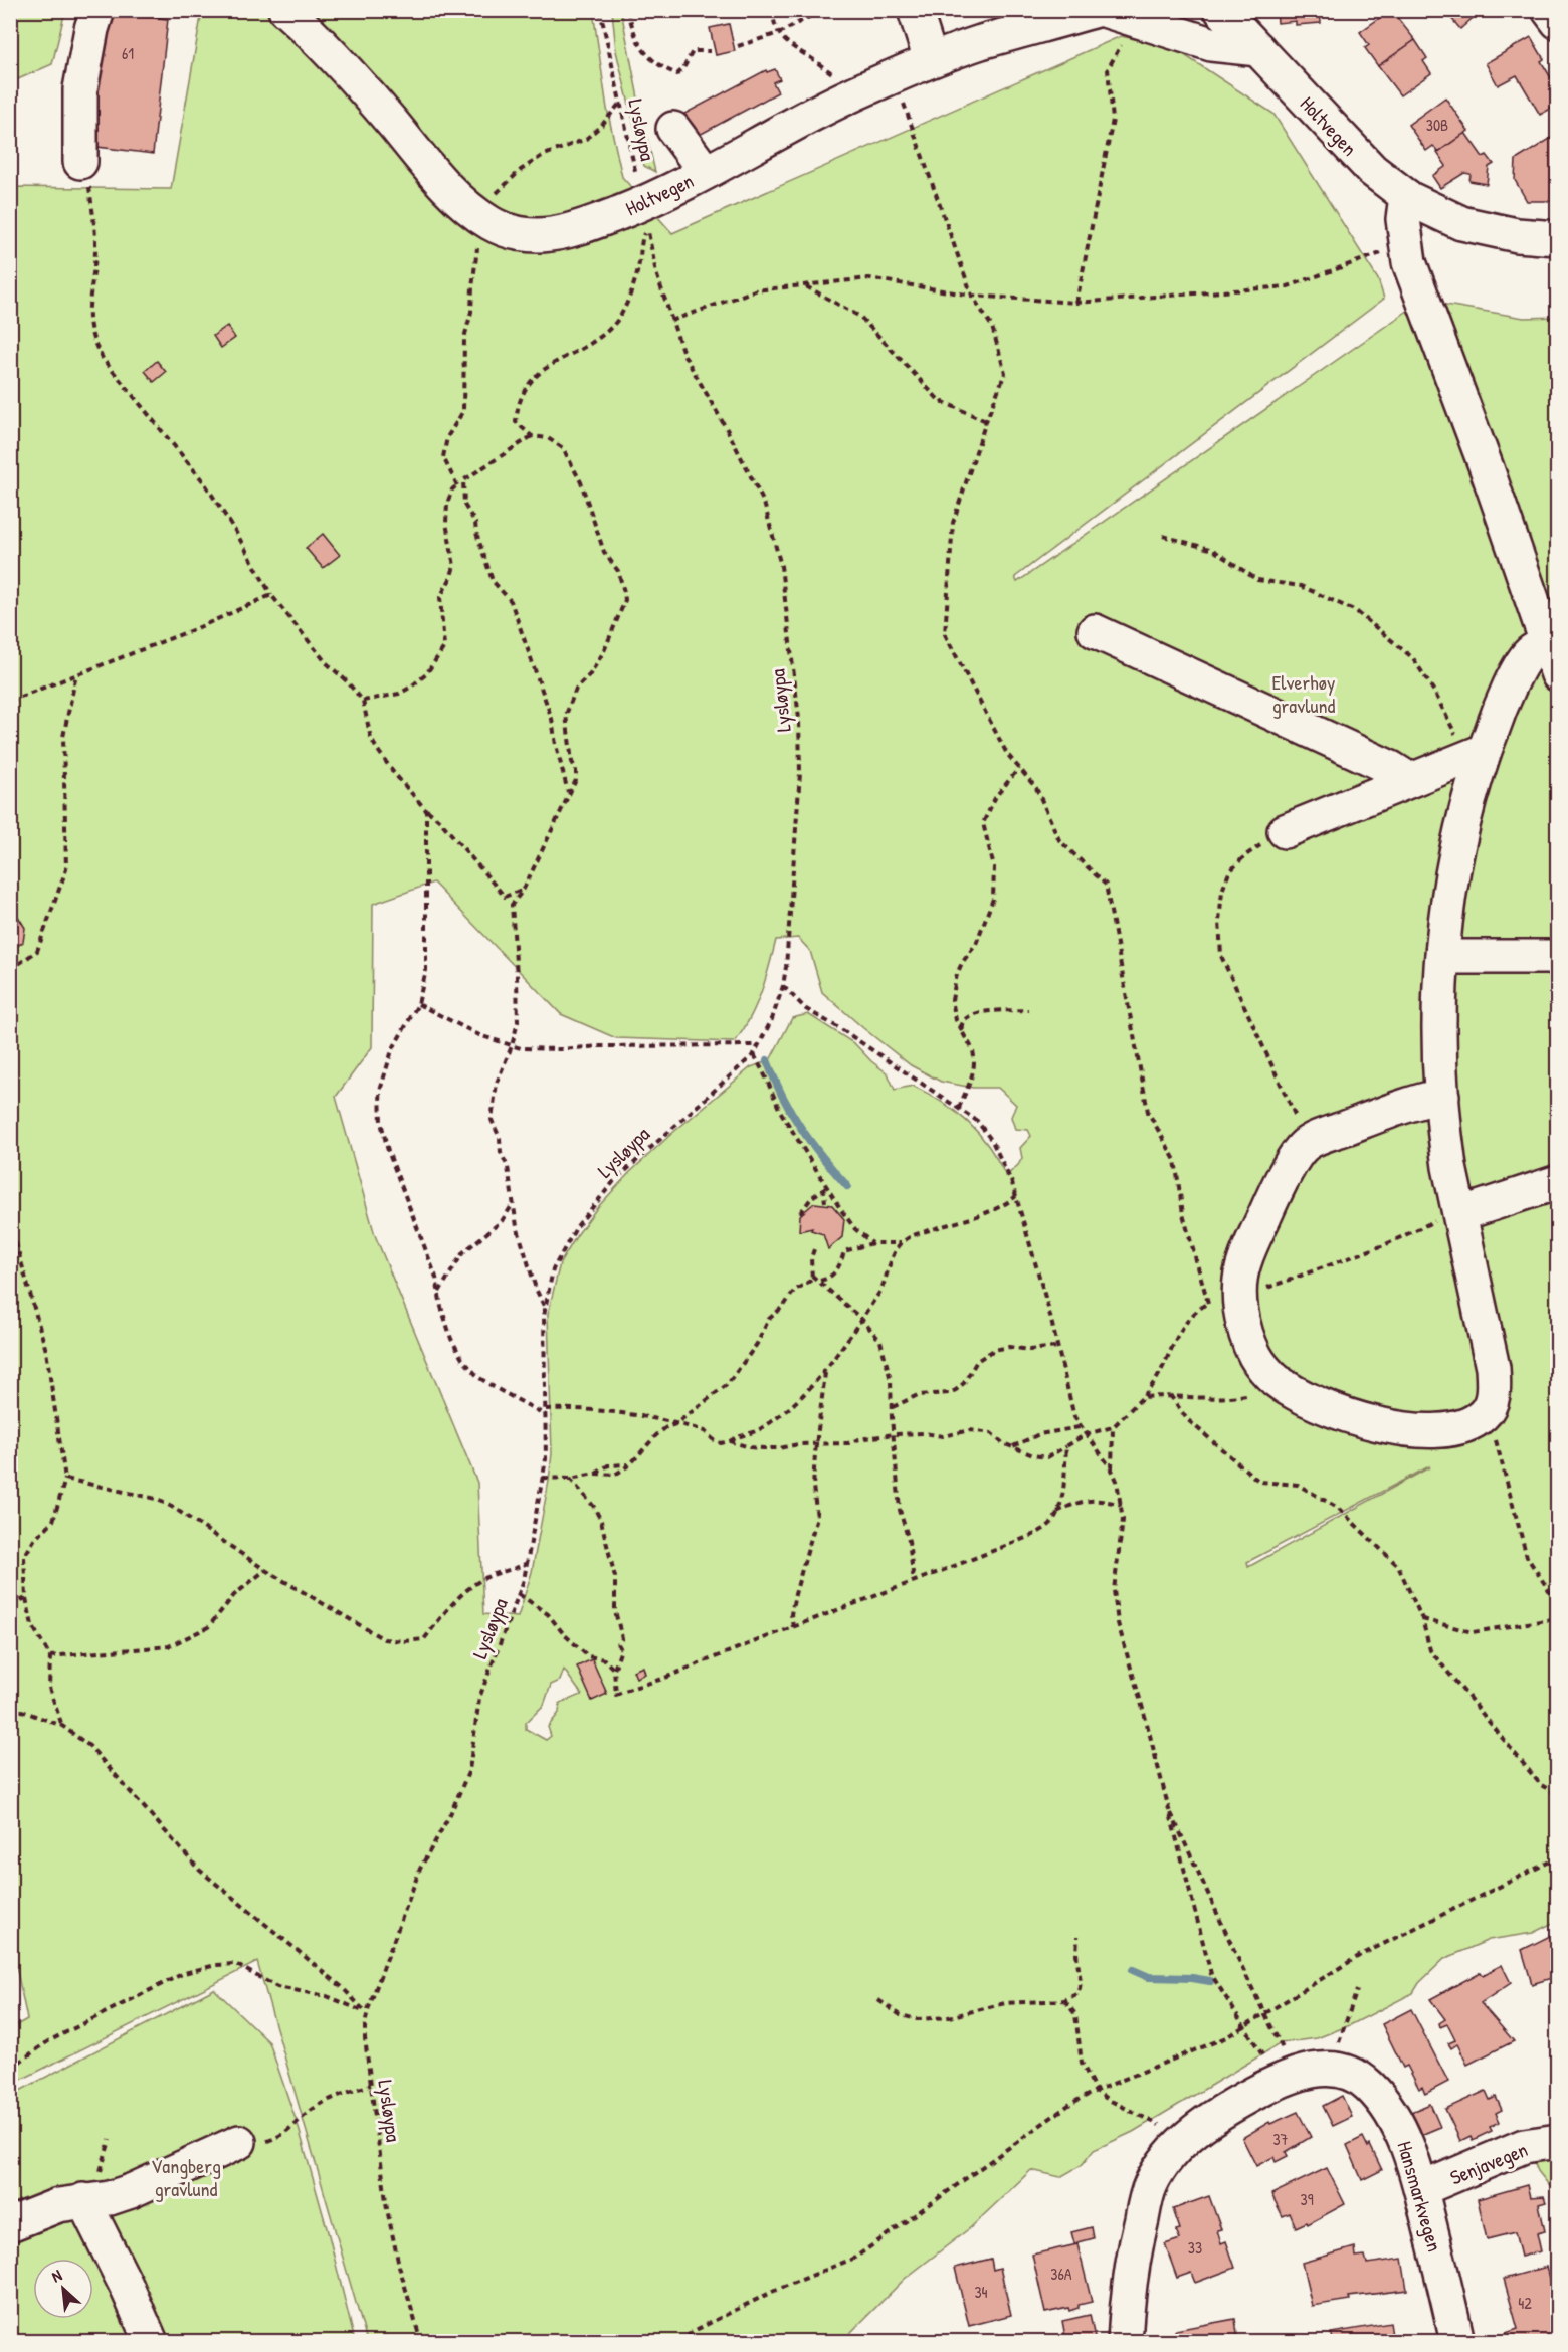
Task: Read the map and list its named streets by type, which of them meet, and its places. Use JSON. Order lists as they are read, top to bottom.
{
  "streets": {
    "street": ["Holtvegen", "Senjavegen", "Hansmarkvegen"],
    "path": ["Lysløypa"]
  },
  "crossings": [
    ["Holtvegen", "Lysløypa"],
    ["Senjavegen", "Hansmarkvegen"]
  ],
  "parks": ["Elverhøy gravlund", "Vangberg gravlund"],
  "house_numbers": [
    "61",
    "30B",
    "37",
    "39",
    "33",
    "36A",
    "34",
    "42"
  ],
  "north": "top left"
}
